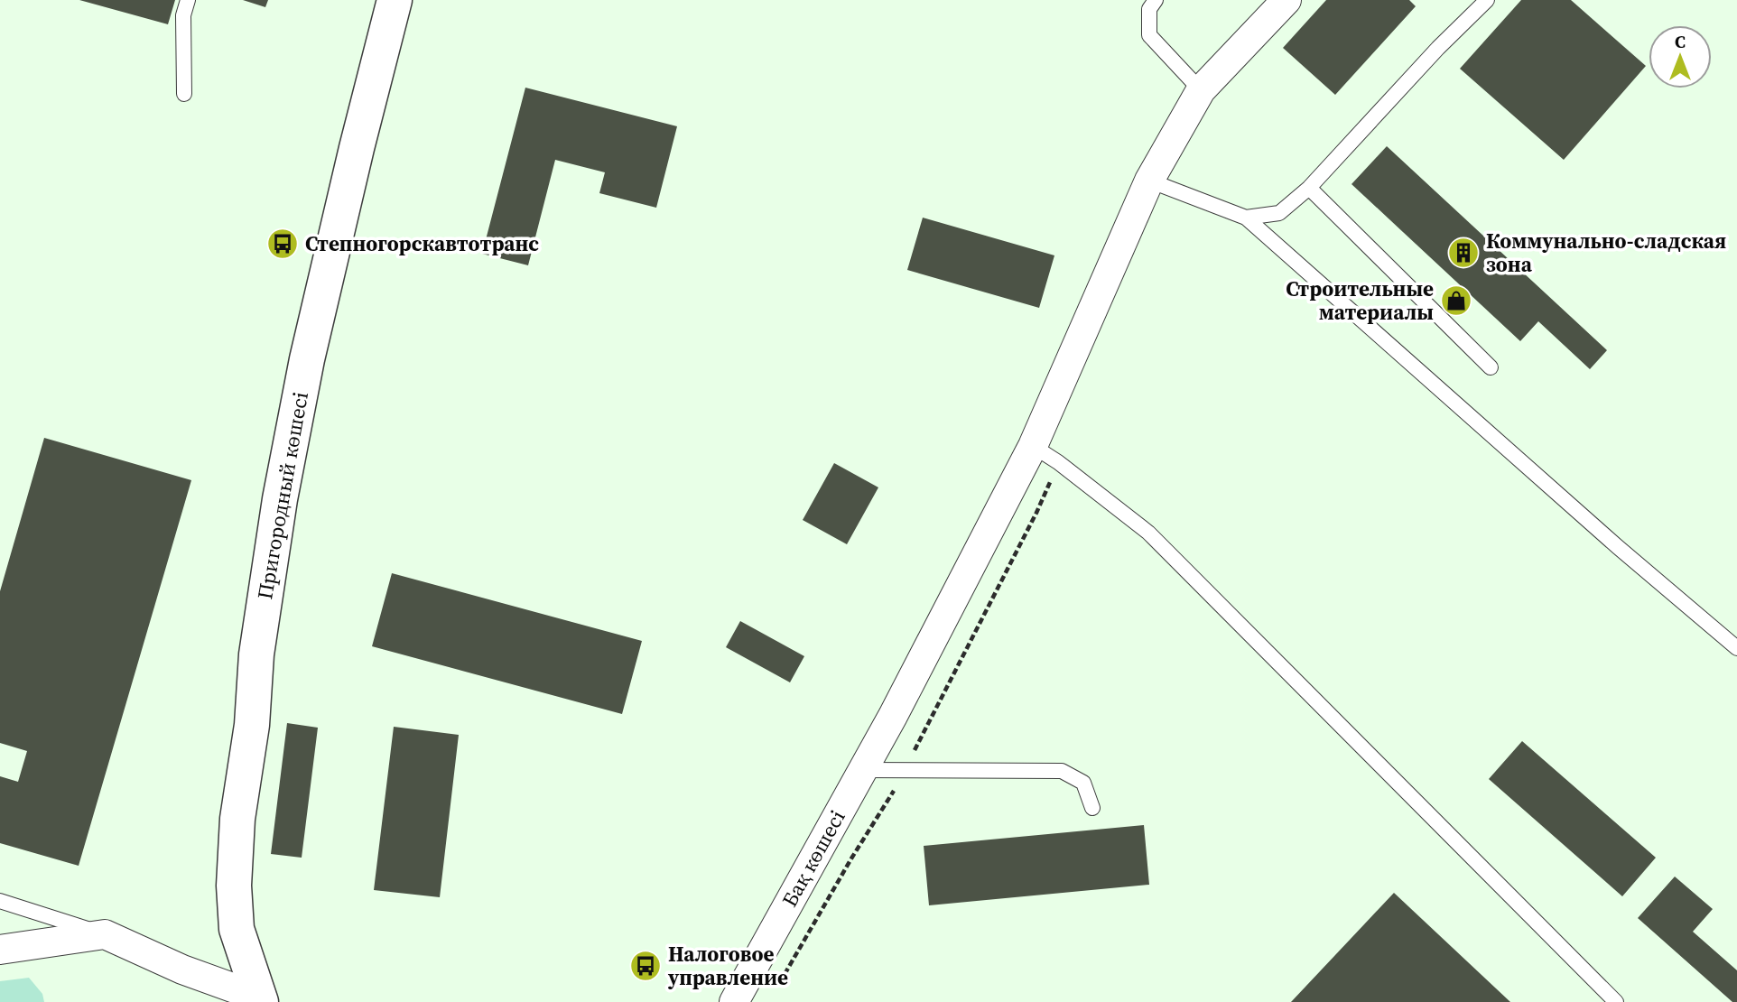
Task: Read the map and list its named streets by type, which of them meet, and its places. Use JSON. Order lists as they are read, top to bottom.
{
  "streets": {
    "street": ["Пригородный көшесі", "Бақ көшесі"]
  },
  "places": {
    "bus stop": ["Степногорскавтотранс", "Налоговое управление"],
    "building": ["Коммунально-сладская зона"],
    "shop": ["Строительные материалы"]
  },
  "north": "top"
}
